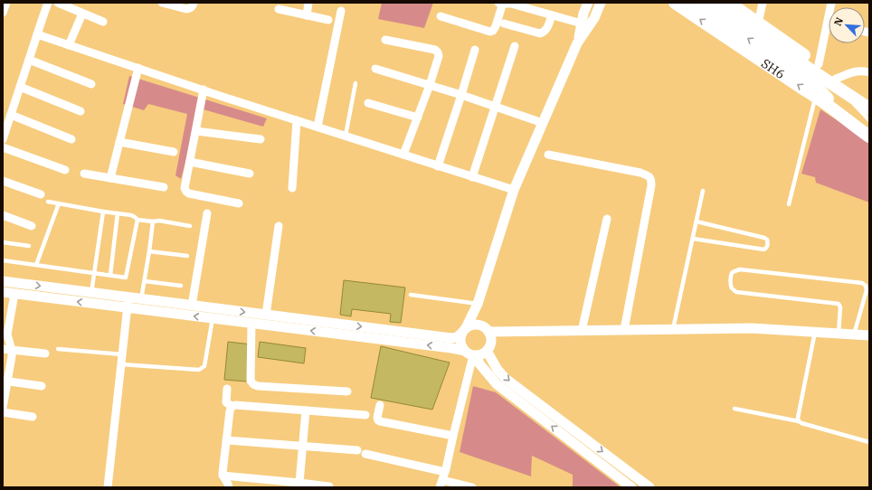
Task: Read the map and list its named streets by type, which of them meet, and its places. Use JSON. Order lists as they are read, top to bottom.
{
  "streets": {
    "main road": ["SH6"]
  },
  "north": "top left"
}
